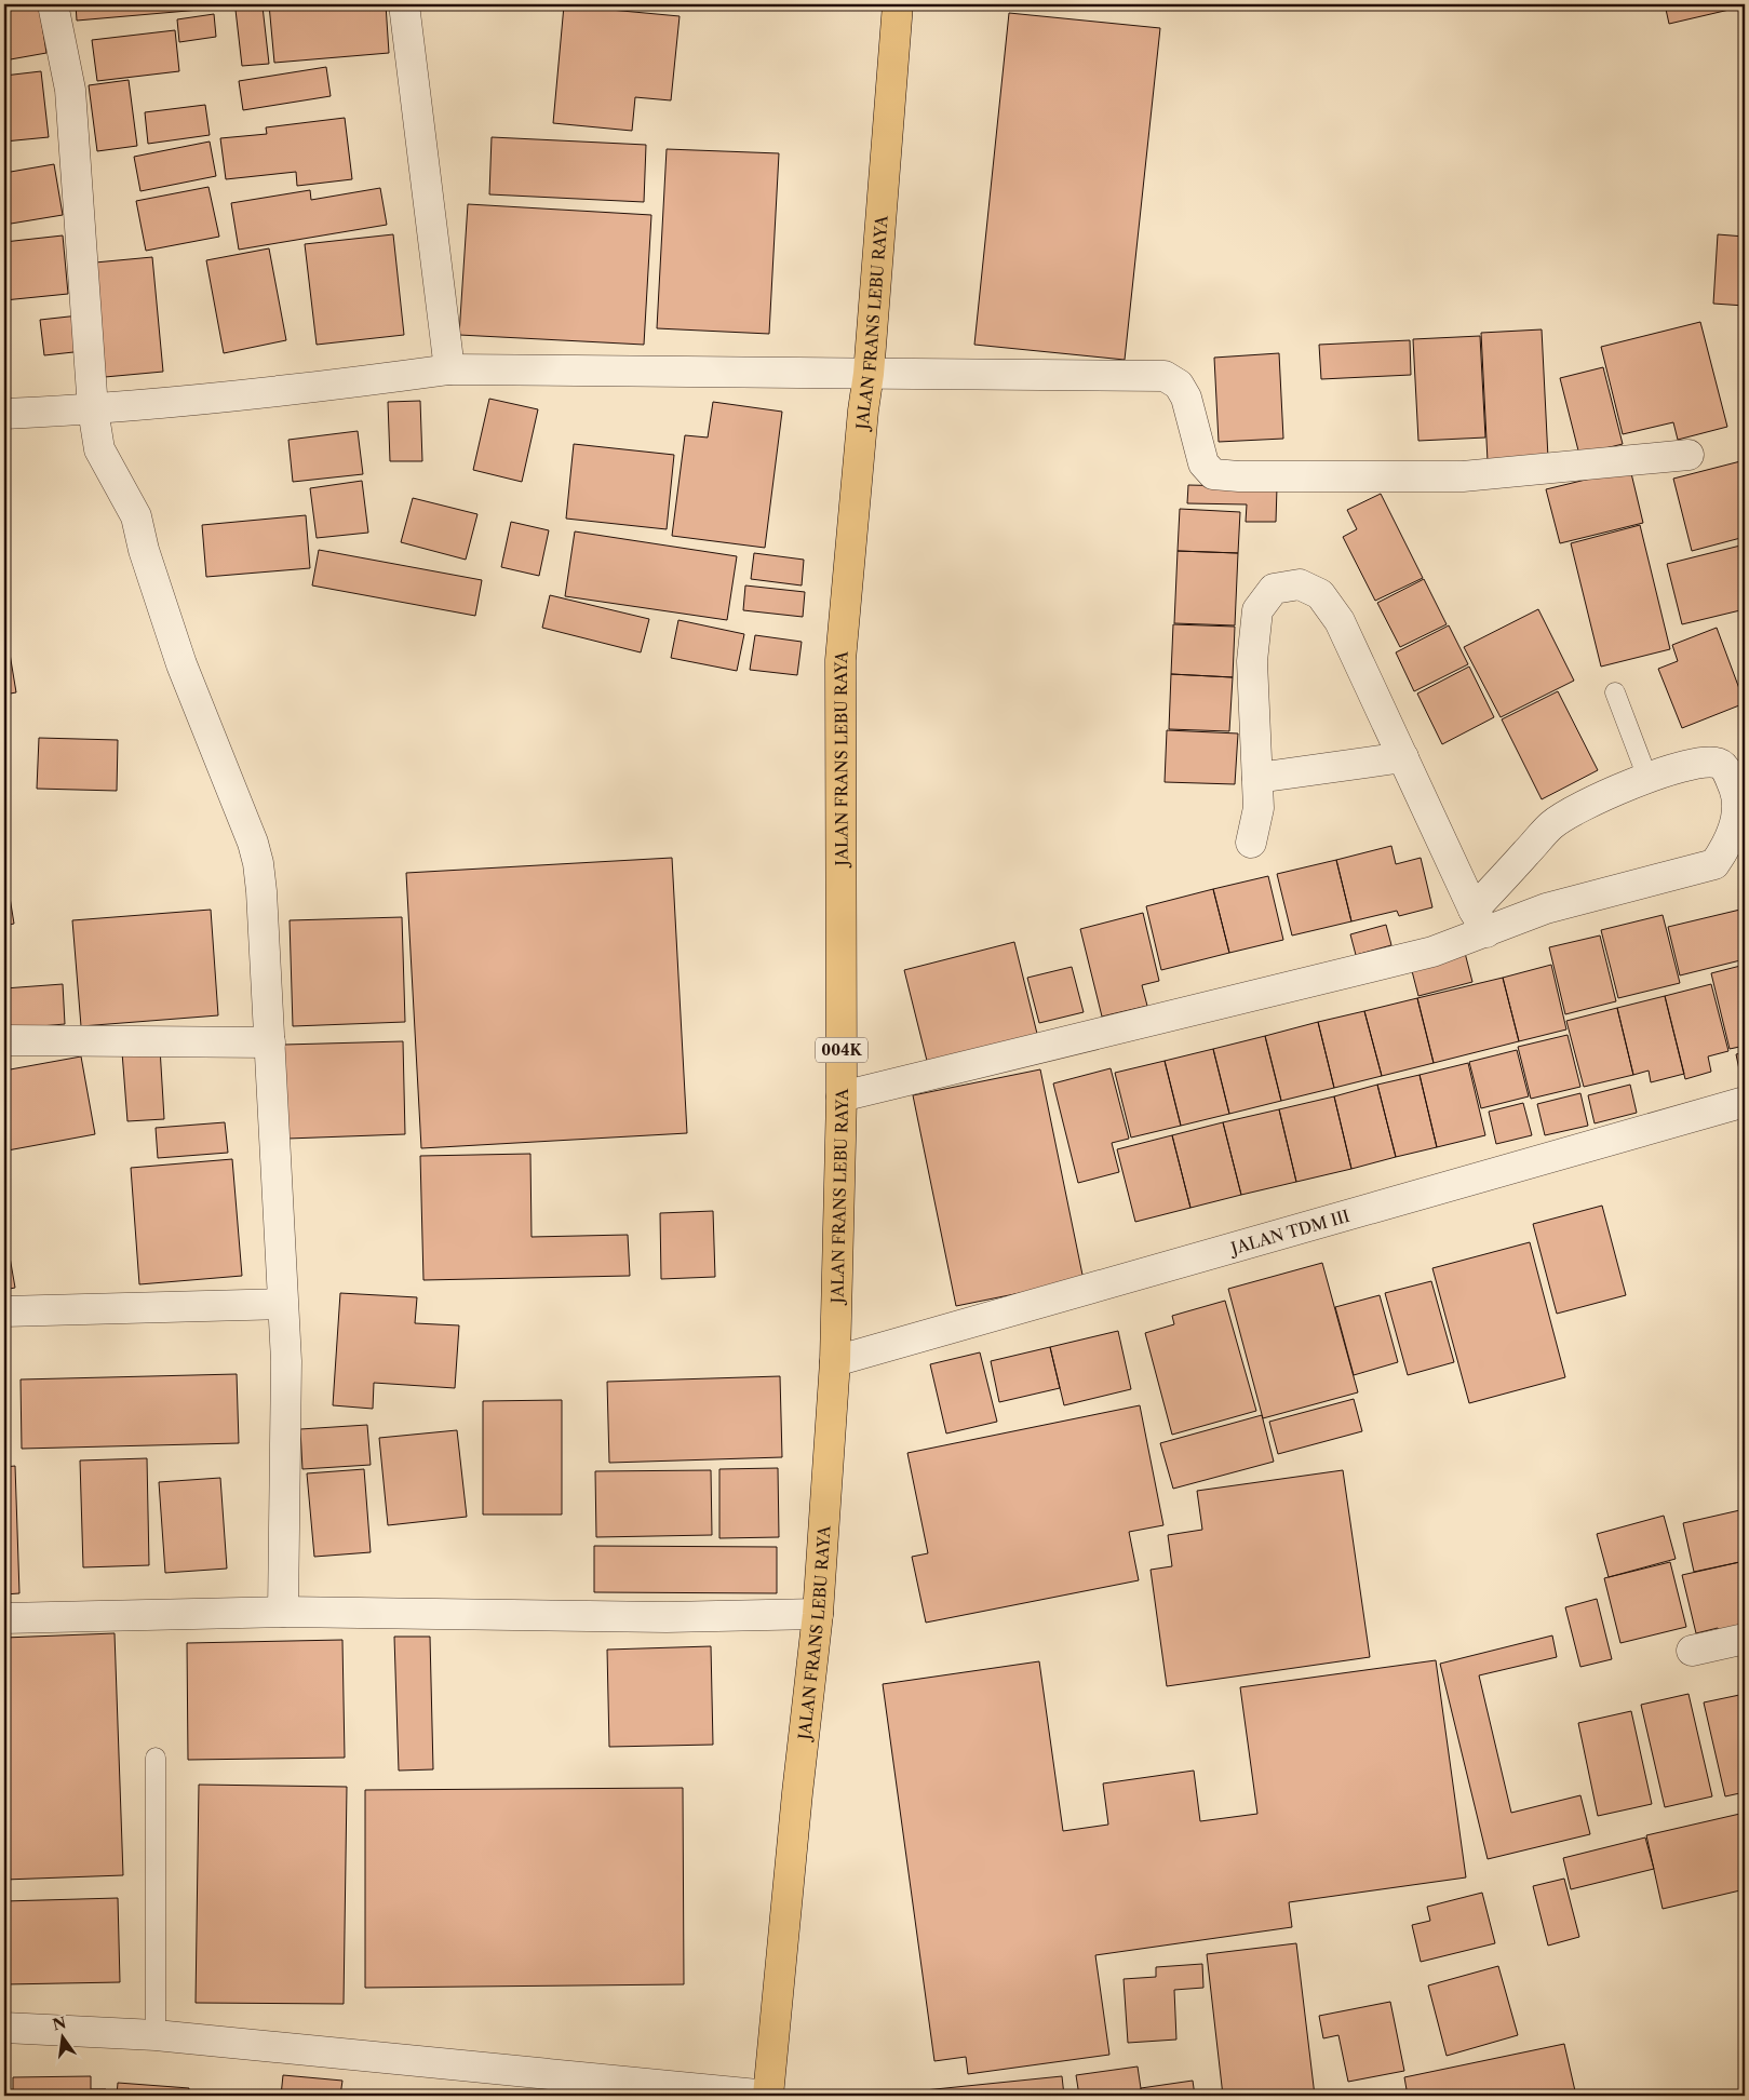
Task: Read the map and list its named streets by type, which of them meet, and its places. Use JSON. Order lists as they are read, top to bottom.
{
  "streets": {
    "main road": ["JALAN FRANS LEBU RAYA", "004K"],
    "street": ["JALAN TDM III"]
  },
  "crossings": [
    ["JALAN FRANS LEBU RAYA", "JALAN TDM III"]
  ],
  "north": "top"
}
